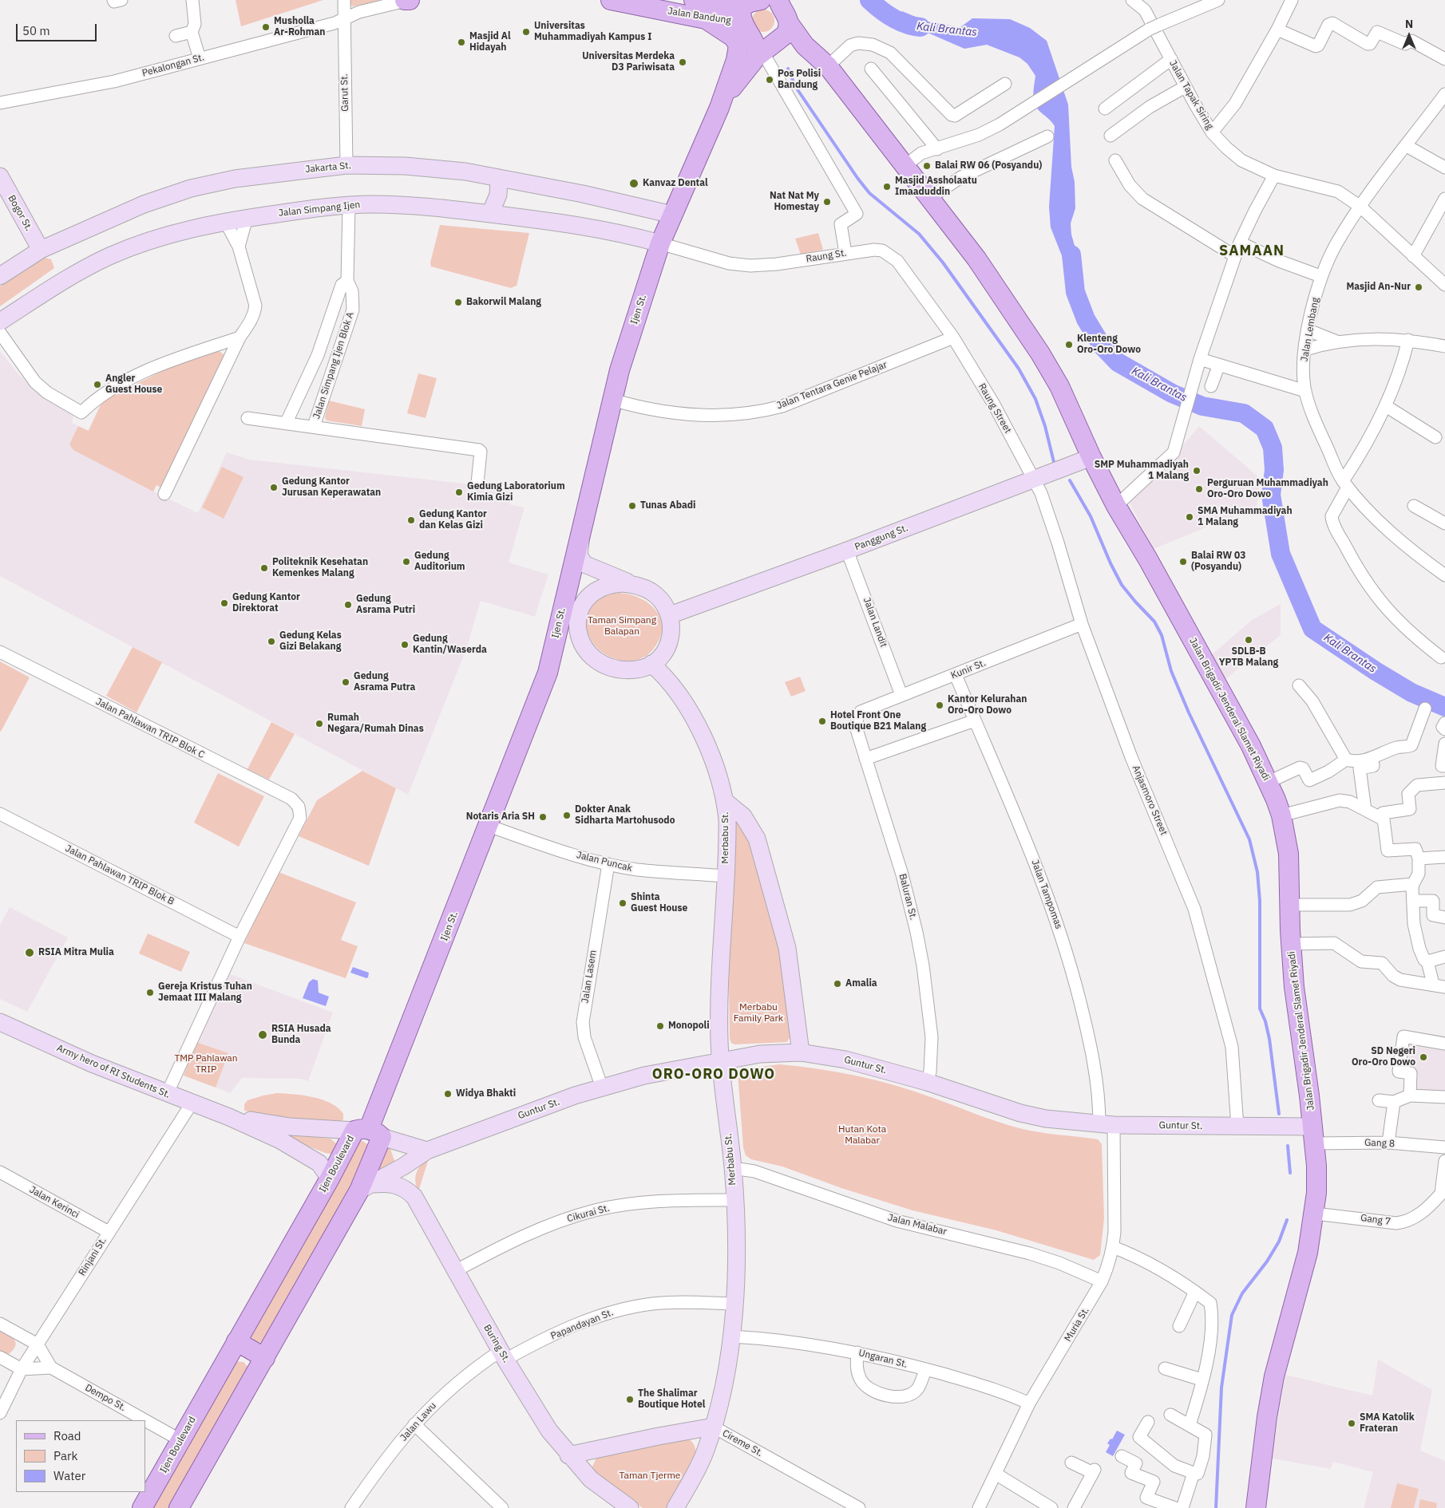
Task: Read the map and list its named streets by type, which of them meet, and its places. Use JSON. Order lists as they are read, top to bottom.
{
  "streets": {
    "main road": [
      "Jalan Bandung",
      "Jakarta St.",
      "Jalan Simpang Ijen",
      "Bogor St.",
      "Ijen St.",
      "Panggung St.",
      "Jalan Brigadir Jenderal Slamet Riyadi",
      "Merbabu St.",
      "Guntur St.",
      "Army hero of RI Students St.",
      "Ijen Boulevard",
      "Buring St.",
      "Cireme St."
    ],
    "street": [
      "Pekalongan St.",
      "Garut St.",
      "Jalan Tapak Siring",
      "Raung St.",
      "Jalan Lembang",
      "Jalan Simpang Ijen Blok A",
      "Jalan Tentara Genie Pelajar",
      "Raung Street",
      "Jalan Landit",
      "Kunir St.",
      "Jalan Pahlawan TRIP Blok C",
      "Anjasmoro Street",
      "Jalan Puncak",
      "Jalan Pahlawan TRIP Blok B",
      "Jalan Tampomas",
      "Baluran St.",
      "Jalan Lasem",
      "Gang 8",
      "Jalan Kerinci",
      "Cikurai St.",
      "Gang 7",
      "Jalan Malabar",
      "Rinjani St.",
      "Papandayan St.",
      "Muria St.",
      "Ungaran St.",
      "Dempo St.",
      "Jalan Lawu"
    ]
  },
  "crossings": [
    ["Jalan Bandung", "Ijen St."],
    ["Pekalongan St.", "Garut St."],
    ["Garut St.", "Jakarta St."],
    ["Jalan Tapak Siring", "Jalan Lembang"],
    ["Jakarta St.", "Bogor St."],
    ["Jakarta St.", "Ijen St."],
    ["Jalan Simpang Ijen", "Raung St."],
    ["Jalan Simpang Ijen", "Ijen St."],
    ["Jalan Simpang Ijen", "Jalan Simpang Ijen Blok A"],
    ["Raung St.", "Ijen St."],
    ["Raung St.", "Jalan Tentara Genie Pelajar"],
    ["Raung St.", "Raung Street"],
    ["Ijen St.", "Jalan Tentara Genie Pelajar"],
    ["Ijen St.", "Jalan Brigadir Jenderal Slamet Riyadi"],
    ["Ijen St.", "Jalan Puncak"],
    ["Ijen St.", "Ijen Boulevard"],
    ["Jalan Tentara Genie Pelajar", "Raung Street"],
    ["Raung Street", "Panggung St."],
    ["Raung Street", "Anjasmoro Street"],
    ["Panggung St.", "Jalan Landit"],
    ["Panggung St.", "Jalan Brigadir Jenderal Slamet Riyadi"],
    ["Panggung St.", "Anjasmoro Street"],
    ["Panggung St.", "Merbabu St."],
    ["Jalan Landit", "Kunir St."],
    ["Kunir St.", "Anjasmoro Street"],
    ["Kunir St.", "Jalan Tampomas"],
    ["Kunir St.", "Baluran St."],
    ["Jalan Brigadir Jenderal Slamet Riyadi", "Guntur St."],
    ["Jalan Brigadir Jenderal Slamet Riyadi", "Gang 8"],
    ["Jalan Brigadir Jenderal Slamet Riyadi", "Gang 7"],
    ["Jalan Pahlawan TRIP Blok C", "Jalan Pahlawan TRIP Blok B"],
    ["Anjasmoro Street", "Guntur St."],
    ["Merbabu St.", "Jalan Puncak"],
    ["Merbabu St.", "Guntur St."],
    ["Merbabu St.", "Cikurai St."],
    ["Merbabu St.", "Jalan Malabar"],
    ["Merbabu St.", "Papandayan St."],
    ["Merbabu St.", "Ungaran St."],
    ["Merbabu St.", "Cireme St."],
    ["Jalan Puncak", "Jalan Lasem"],
    ["Jalan Tampomas", "Guntur St."],
    ["Jalan Tampomas", "Muria St."],
    ["Baluran St.", "Guntur St."],
    ["Jalan Lasem", "Guntur St."],
    ["Guntur St.", "Gang 8"],
    ["Guntur St.", "Muria St."],
    ["Guntur St.", "Buring St."],
    ["Army hero of RI Students St.", "Rinjani St."],
    ["Ijen Boulevard", "Dempo St."],
    ["Jalan Kerinci", "Rinjani St."],
    ["Cikurai St.", "Buring St."],
    ["Jalan Malabar", "Muria St."],
    ["Rinjani St.", "Dempo St."],
    ["Papandayan St.", "Buring St."],
    ["Papandayan St.", "Jalan Lawu"],
    ["Muria St.", "Ungaran St."],
    ["Buring St.", "Jalan Lawu"],
    ["Buring St.", "Cireme St."]
  ],
  "districts": ["SAMAAN", "ORO-ORO DOWO"],
  "water": ["Kali Brantas"],
  "parks": [
    "Taman Simpang Balapan",
    "Merbabu Family Park",
    "TMP Pahlawan TRIP",
    "Hutan Kota Malabar",
    "Taman Tjerme"
  ],
  "places": [
    "Musholla Ar-Rohman",
    "Universitas Muhammadiyah Kampus I",
    "Masjid Al Hidayah",
    "Universitas Merdeka D3 Pariwisata",
    "Pos Polisi Bandung",
    "Balai RW 06 (Posyandu)",
    "Kanvaz Dental",
    "Masjid Assholaatu Imaaduddin",
    "Nat Nat My Homestay",
    "Masjid An-Nur",
    "Bakorwil Malang",
    "Klenteng Oro-Oro Dowo",
    "Angler Guest House",
    "SMP Muhammadiyah 1 Malang",
    "Gedung Kantor Jurusan Keperawatan",
    "Perguruan Muhammadiyah Oro-Oro Dowo",
    "Gedung Laboratorium Kimia Gizi",
    "Tunas Abadi",
    "SMA Muhammadiyah 1 Malang",
    "Gedung Kantor dan Kelas Gizi",
    "Gedung Auditorium",
    "Balai RW 03 (Posyandu)",
    "Politeknik Kesehatan Kemenkes Malang",
    "Gedung Kantor Direktorat",
    "Gedung Asrama Putri",
    "SDLB-B YPTB Malang",
    "Gedung Kelas Gizi Belakang",
    "Gedung Kantin/Waserda",
    "Gedung Asrama Putra",
    "Kantor Kelurahan Oro-Oro Dowo",
    "Hotel Front One Boutique B21 Malang",
    "Rumah Negara/Rumah Dinas",
    "Dokter Anak Sidharta Martohusodo",
    "Notaris Aria SH",
    "Shinta Guest House",
    "RSIA Mitra Mulia",
    "Amalia",
    "Gereja Kristus Tuhan Jemaat III Malang",
    "Monopoli",
    "RSIA Husada Bunda",
    "SD Negeri Oro-Oro Dowo",
    "Widya Bhakti",
    "The Shalimar Boutique Hotel",
    "SMA Katolik Frateran"
  ],
  "legend": ["Road", "Park", "Water"],
  "scale_bar": "50 m",
  "north": "top"
}
